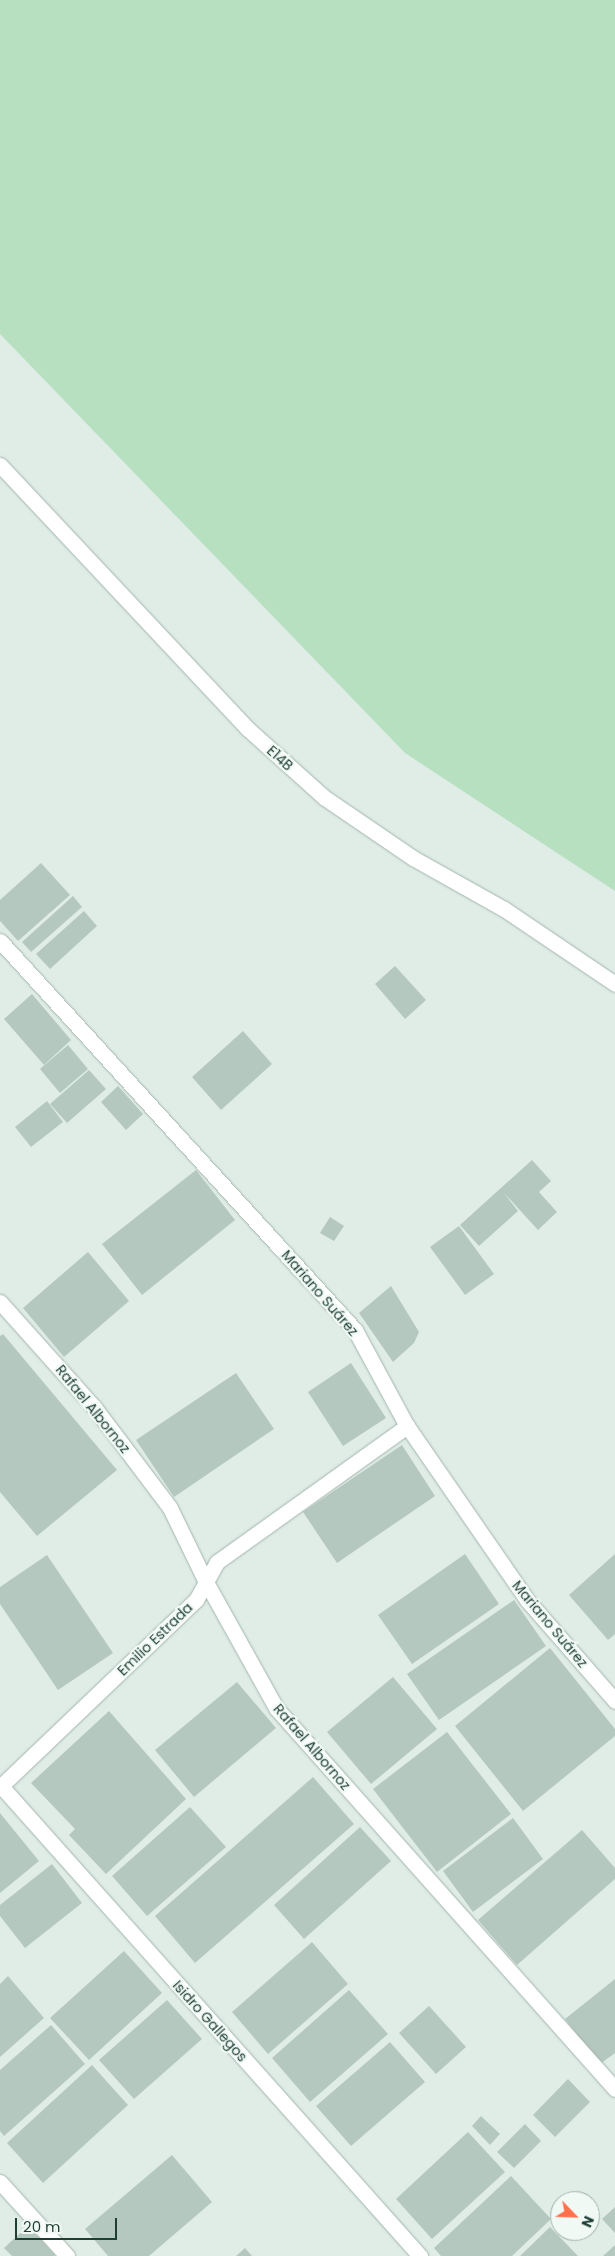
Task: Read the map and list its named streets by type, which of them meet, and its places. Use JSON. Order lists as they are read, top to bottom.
{
  "streets": {
    "street": [
      "E14B",
      "Mariano Suárez",
      "Rafael Albornoz",
      "Emilio Estrada",
      "Isidro Gallegos"
    ]
  },
  "crossings": [
    ["Mariano Suárez", "Emilio Estrada"],
    ["Rafael Albornoz", "Emilio Estrada"],
    ["Emilio Estrada", "Isidro Gallegos"]
  ],
  "scale_bar": "20 m",
  "north": "bottom right"
}
